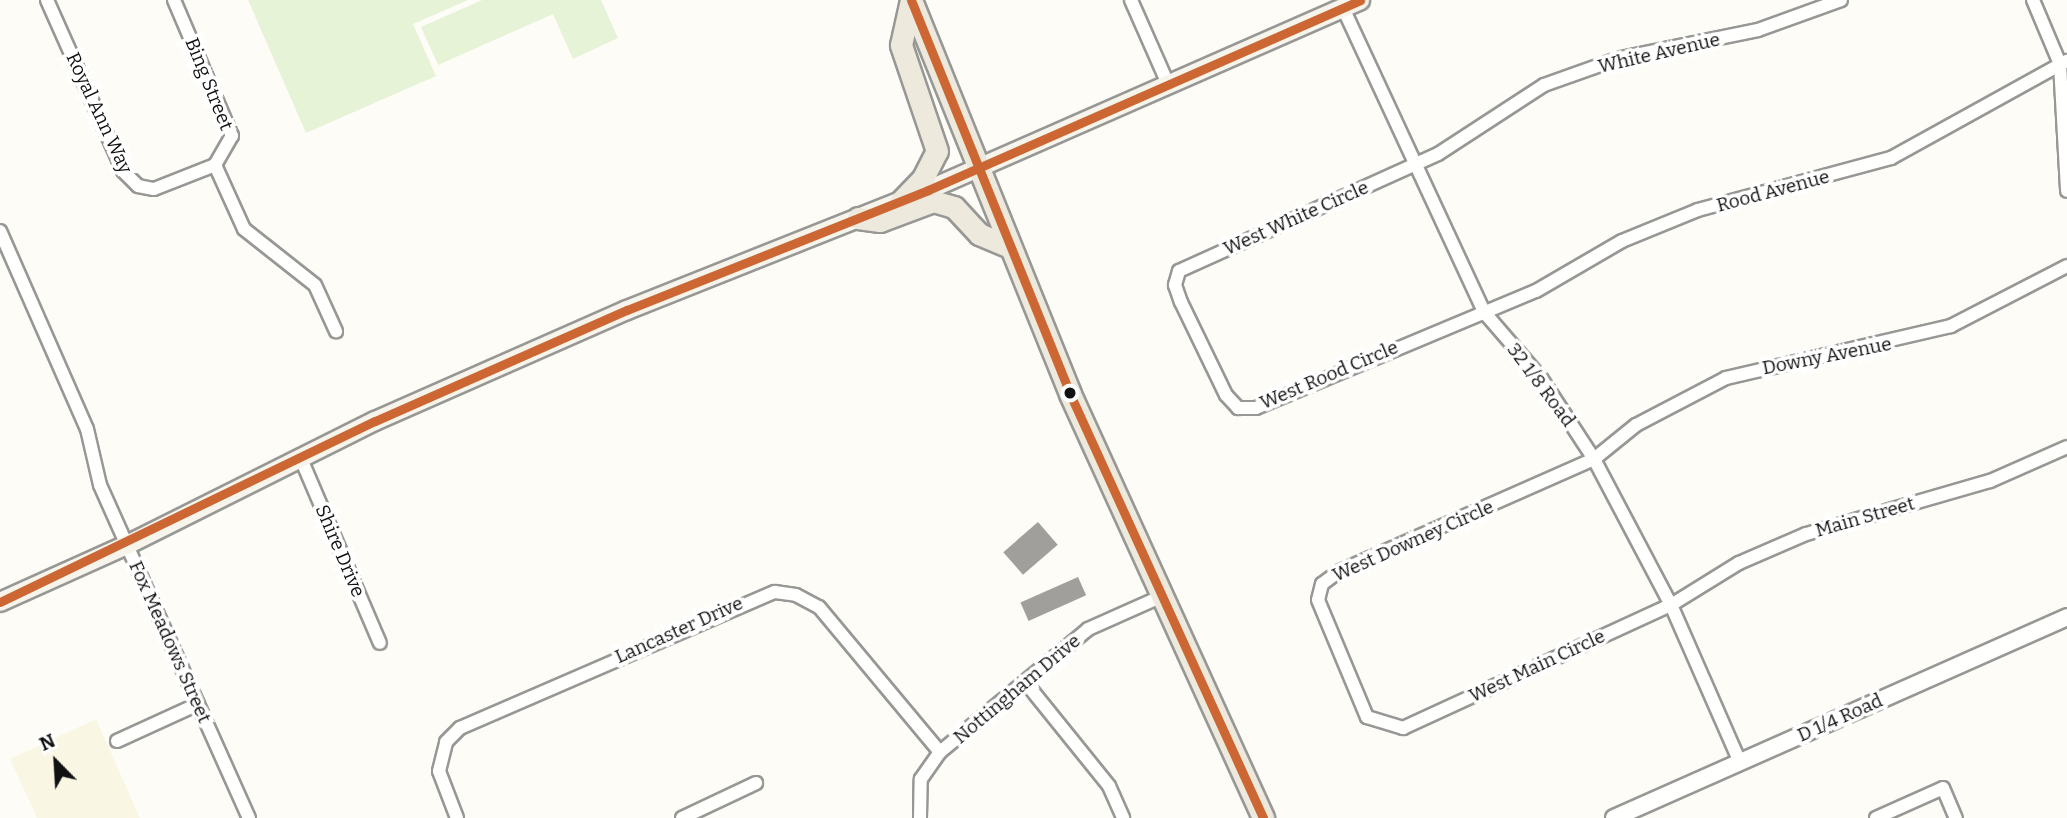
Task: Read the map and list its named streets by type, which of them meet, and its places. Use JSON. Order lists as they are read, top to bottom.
{
  "streets": {
    "street": [
      "White Avenue",
      "Bing Street",
      "Royal Ann Way",
      "Rood Avenue",
      "West White Circle",
      "Downy Avenue",
      "West Rood Circle",
      "32 1/8 Road",
      "Main Street",
      "West Downey Circle",
      "Shire Drive",
      "Lancaster Drive",
      "Fox Meadows Street",
      "West Main Circle",
      "Nottingham Drive",
      "D 1/4 Road"
    ]
  },
  "crossings": [
    ["White Avenue", "West White Circle"],
    ["White Avenue", "32 1/8 Road"],
    ["Bing Street", "Royal Ann Way"],
    ["Rood Avenue", "West Rood Circle"],
    ["Rood Avenue", "32 1/8 Road"],
    ["West White Circle", "West Rood Circle"],
    ["West White Circle", "32 1/8 Road"],
    ["Downy Avenue", "32 1/8 Road"],
    ["Downy Avenue", "West Downey Circle"],
    ["West Rood Circle", "32 1/8 Road"],
    ["32 1/8 Road", "Main Street"],
    ["32 1/8 Road", "West Downey Circle"],
    ["32 1/8 Road", "West Main Circle"],
    ["32 1/8 Road", "D 1/4 Road"],
    ["Main Street", "West Main Circle"],
    ["West Downey Circle", "West Main Circle"],
    ["Lancaster Drive", "Nottingham Drive"]
  ],
  "north": "top left"
}
